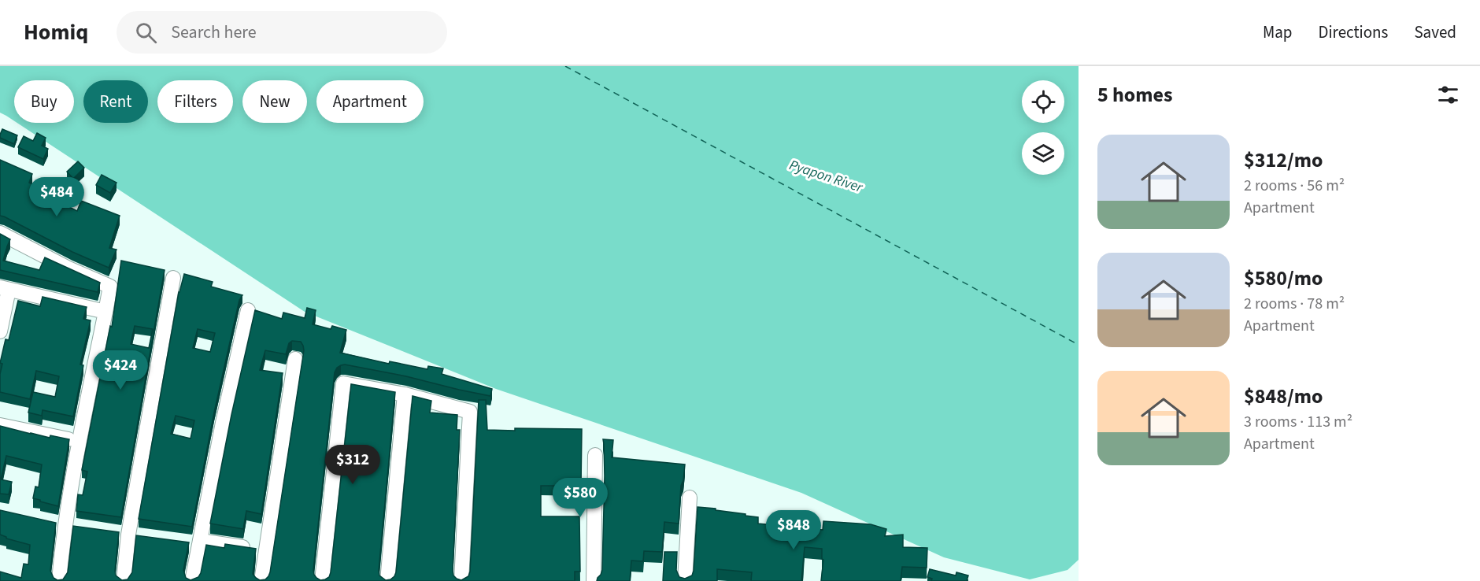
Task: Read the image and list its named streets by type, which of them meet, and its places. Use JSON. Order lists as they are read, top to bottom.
{
  "water": ["Pyapon River"],
  "page": {
    "header": "Homiq",
    "search": "Search here",
    "nav": ["Map", "Directions", "Saved"],
    "heading": "5 homes",
    "chip": [
      "Buy",
      "Rent",
      "Filters",
      "New",
      "Apartment"
    ],
    "list": [
      {
        "name": "$312/mo",
        "note": "2 rooms · 56 m² · Apartment"
      },
      {
        "name": "$580/mo",
        "note": "2 rooms · 78 m² · Apartment"
      },
      {
        "name": "$848/mo",
        "note": "3 rooms · 113 m² · Apartment"
      }
    ],
    "price": [
      "$484",
      "$424",
      "$312",
      "$580",
      "$848"
    ]
  }
}
